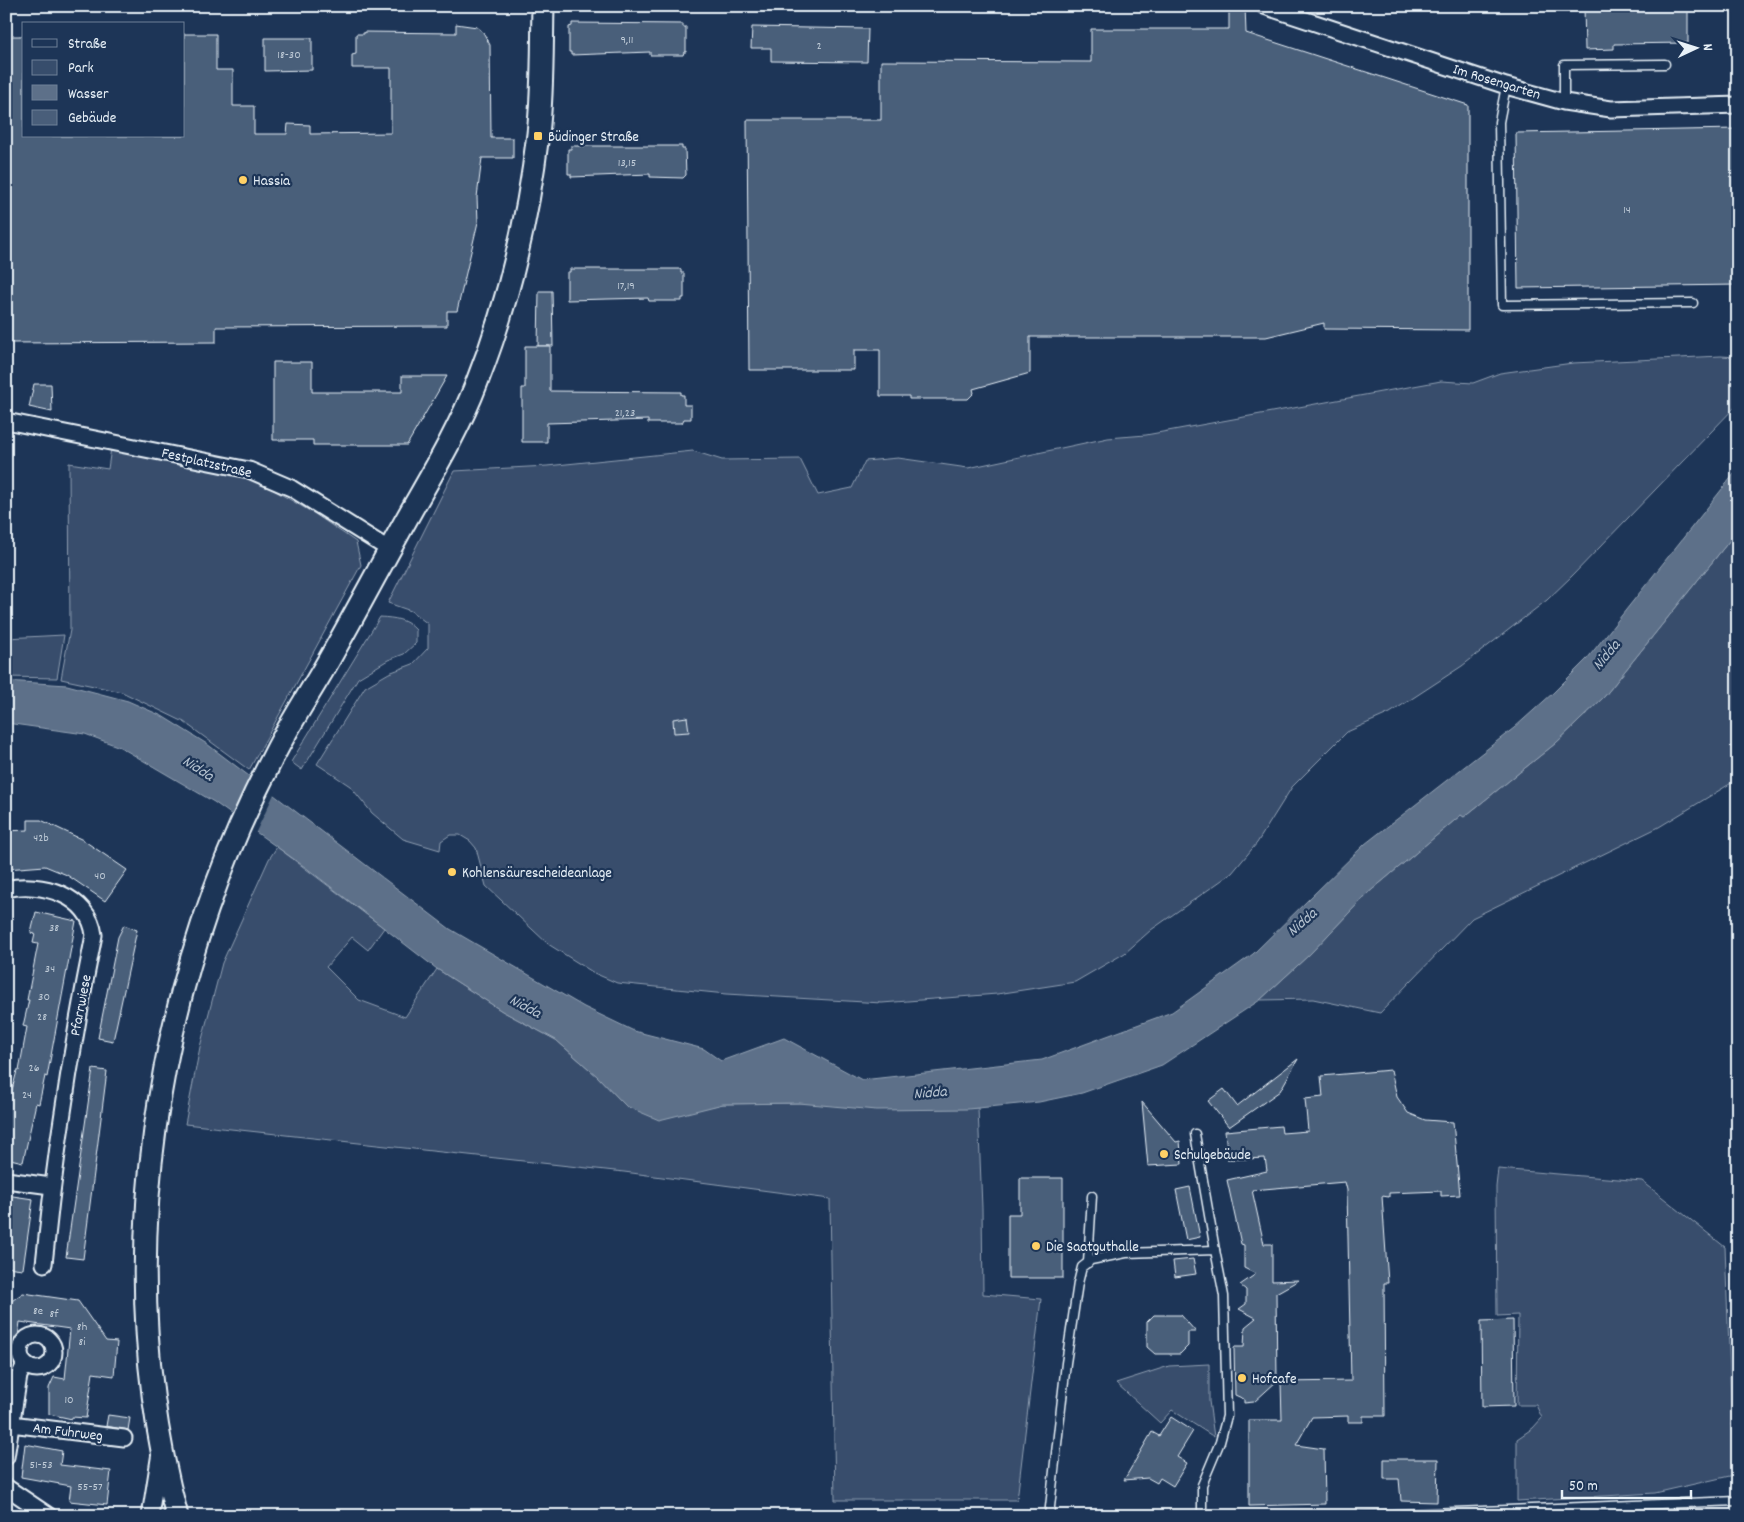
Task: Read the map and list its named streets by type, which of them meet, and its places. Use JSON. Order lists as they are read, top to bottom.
{
  "streets": {
    "street": [
      "Im Rosengarten",
      "Festplatzstraße",
      "Pfarrwiese",
      "Am Fuhrweg"
    ]
  },
  "water": ["Nidda"],
  "places": {
    "transit": ["Büdinger Straße"],
    "other": [
      "Hassia",
      "Kohlensäurescheideanlage",
      "Schulgebäude",
      "Die Saatguthalle",
      "Hofcafe"
    ]
  },
  "house_numbers": [
    "9,11",
    "2",
    "18-30",
    "13,15",
    "14",
    "17,19",
    "21,23",
    "42b",
    "40",
    "38",
    "34",
    "30",
    "28",
    "26",
    "24",
    "8e",
    "8f",
    "8h",
    "8i",
    "10",
    "51-53",
    "55-57"
  ],
  "legend": [
    "Straße",
    "Park",
    "Wasser",
    "Gebäude"
  ],
  "scale_bar": "50 m",
  "north": "right"
}
